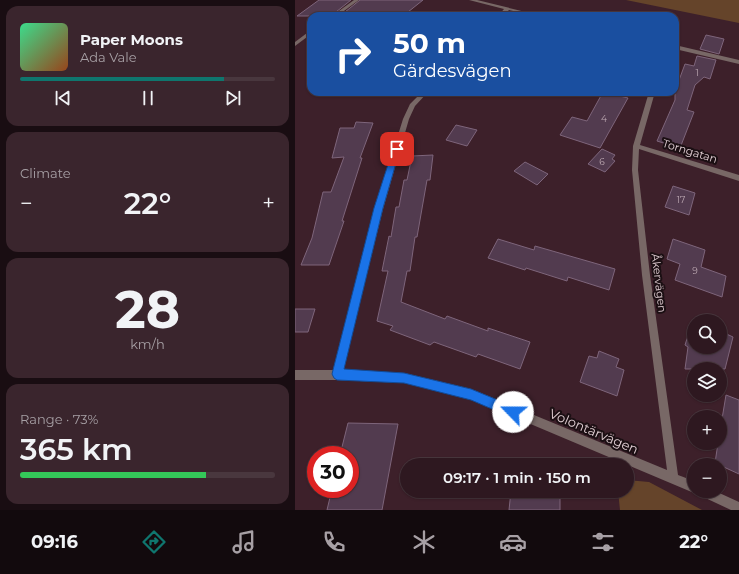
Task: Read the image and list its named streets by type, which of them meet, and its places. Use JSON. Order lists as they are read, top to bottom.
{
  "streets": {
    "street": ["Torngatan", "Åkervägen", "Volontärvägen"]
  },
  "crossings": [
    ["Torngatan", "Åkervägen"],
    ["Åkervägen", "Volontärvägen"]
  ],
  "house_numbers": [
    "1",
    "4",
    "6",
    "17",
    "9"
  ],
  "page": {
    "turn": ["50 m", "Gärdesvägen"],
    "song": ["Paper Moons", "Ada Vale"],
    "tile": [
      "Climate",
      ["28", "km/h"],
      ["Range · 73%", "365 km"]
    ],
    "heat": ["−", "22°", "+"],
    "map_buttons": ["+", "−"],
    "limit": "30",
    "trip": "09:17 · 1 min · 150 m",
    "tabs": ["09:16", "22°"]
  }
}
